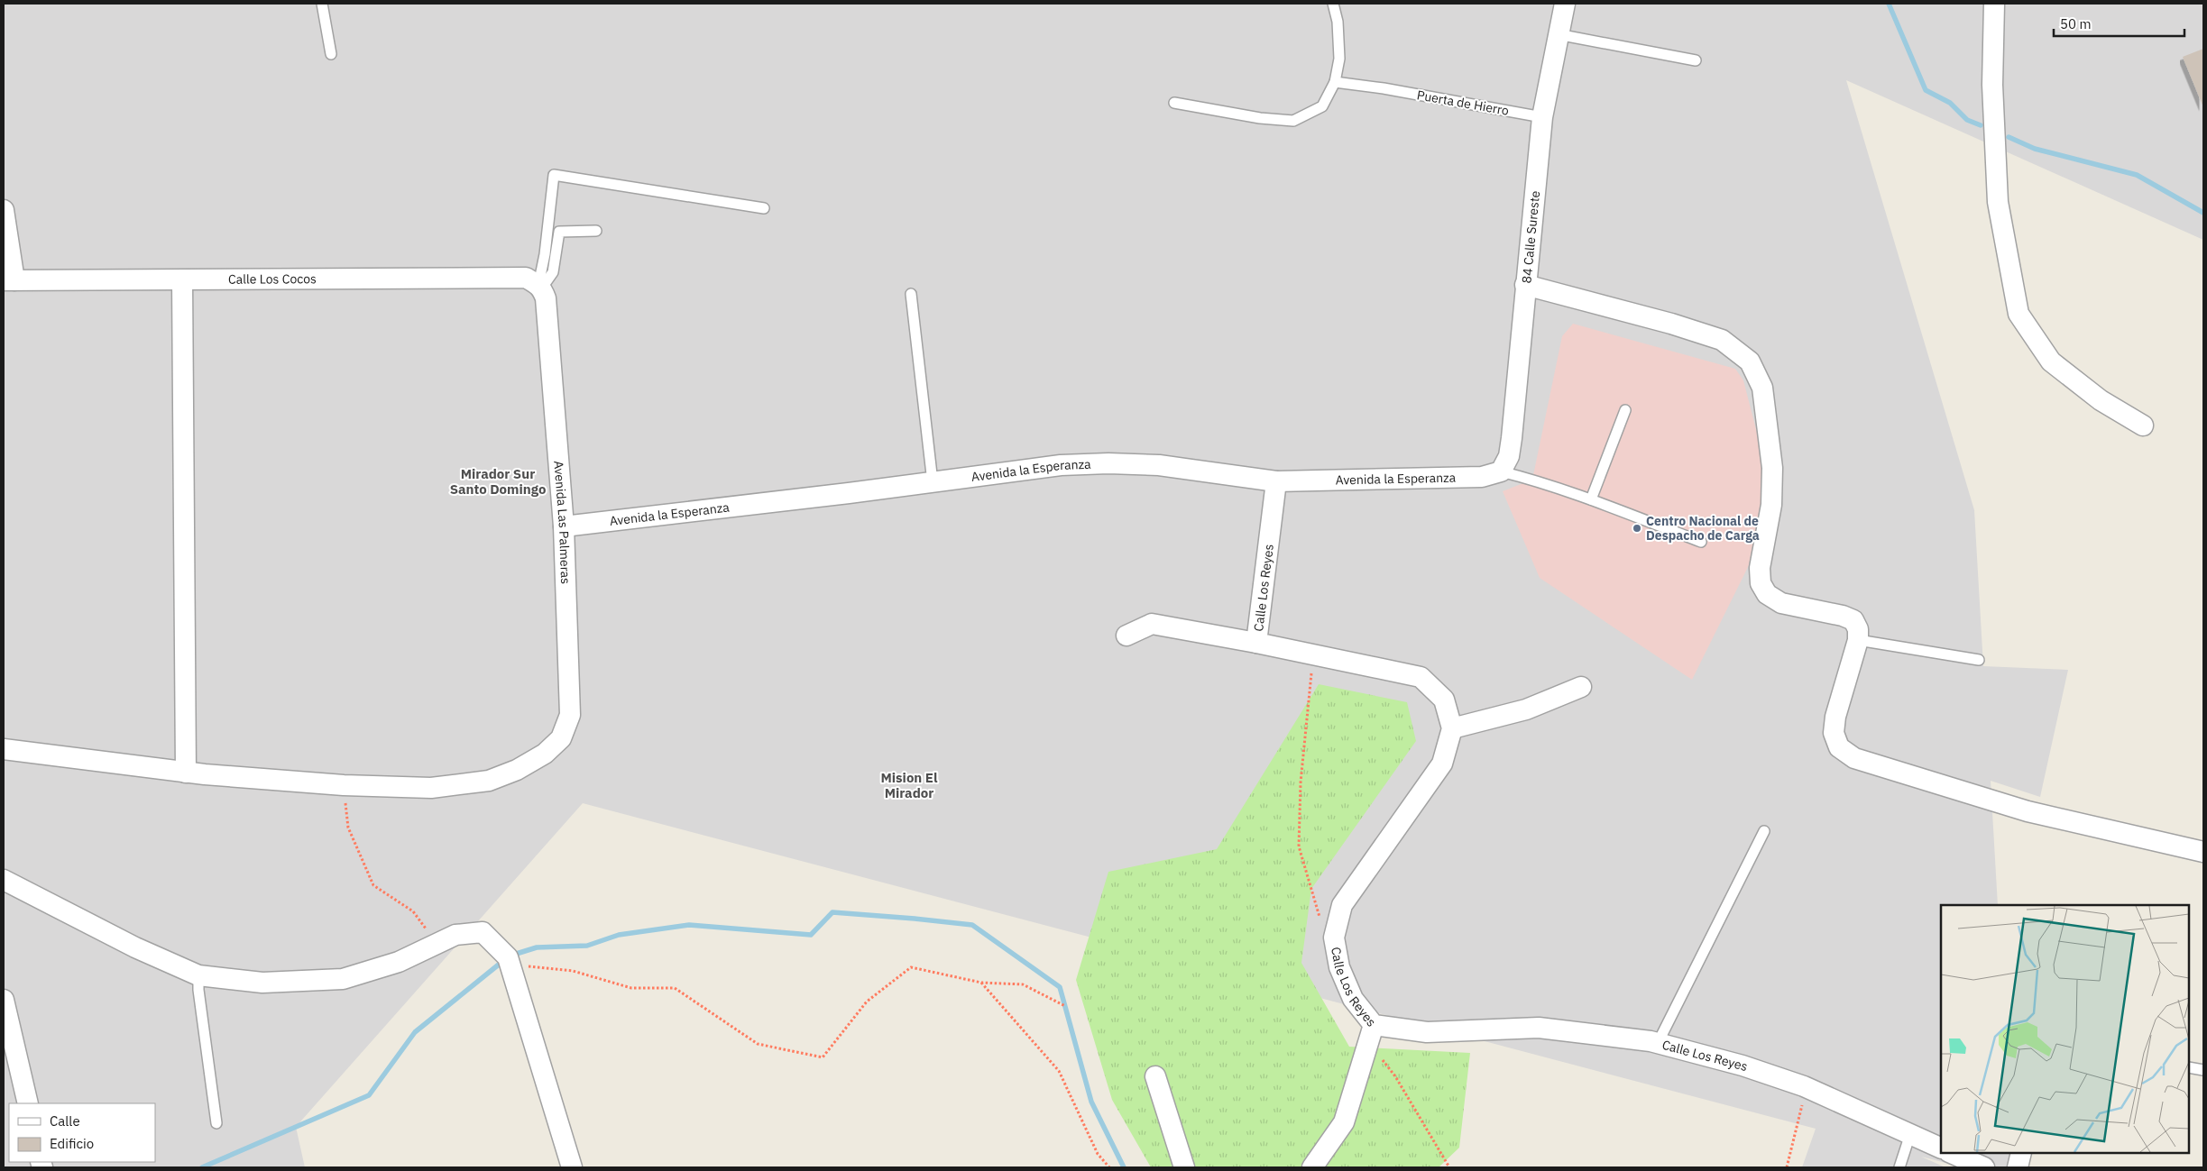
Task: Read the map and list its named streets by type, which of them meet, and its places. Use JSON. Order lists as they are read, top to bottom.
{
  "streets": {
    "street": [
      "84 Calle Sureste",
      "Calle Los Cocos",
      "Avenida la Esperanza",
      "Avenida Las Palmeras",
      "Calle Los Reyes"
    ],
    "lane": ["Puerta de Hierro"]
  },
  "crossings": [
    ["Puerta de Hierro", "84 Calle Sureste"],
    ["84 Calle Sureste", "Avenida la Esperanza"],
    ["Calle Los Cocos", "Avenida Las Palmeras"],
    ["Avenida la Esperanza", "Avenida Las Palmeras"],
    ["Avenida la Esperanza", "Calle Los Reyes"]
  ],
  "districts": ["Mirador Sur Santo Domingo", "Mision El Mirador"],
  "places": ["Centro Nacional de Despacho de Carga"],
  "legend": ["Calle", "Edificio"],
  "scale_bar": "50 m"
}
